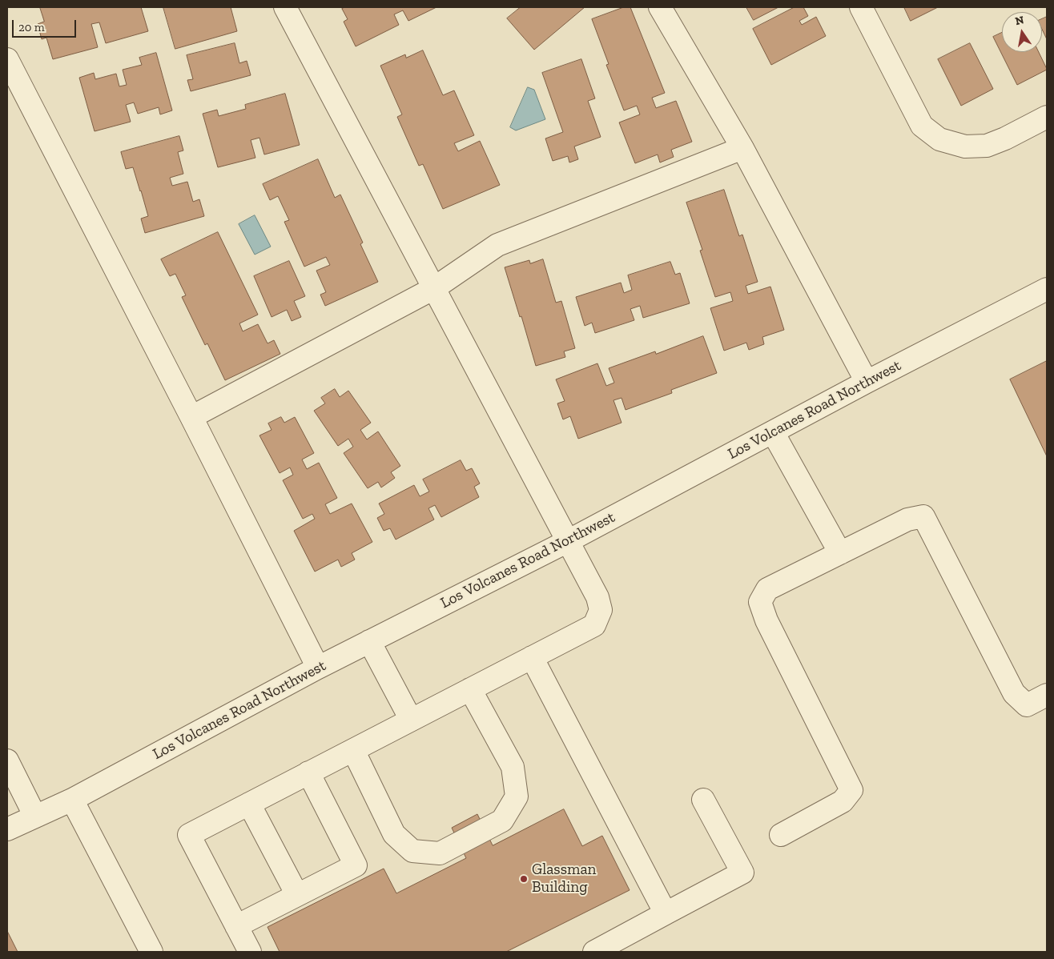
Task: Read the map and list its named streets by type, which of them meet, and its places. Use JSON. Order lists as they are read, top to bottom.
{
  "streets": {
    "street": ["Los Volcanes Road Northwest"]
  },
  "places": ["Glassman Building"],
  "scale_bar": "20 m",
  "north": "top"
}
